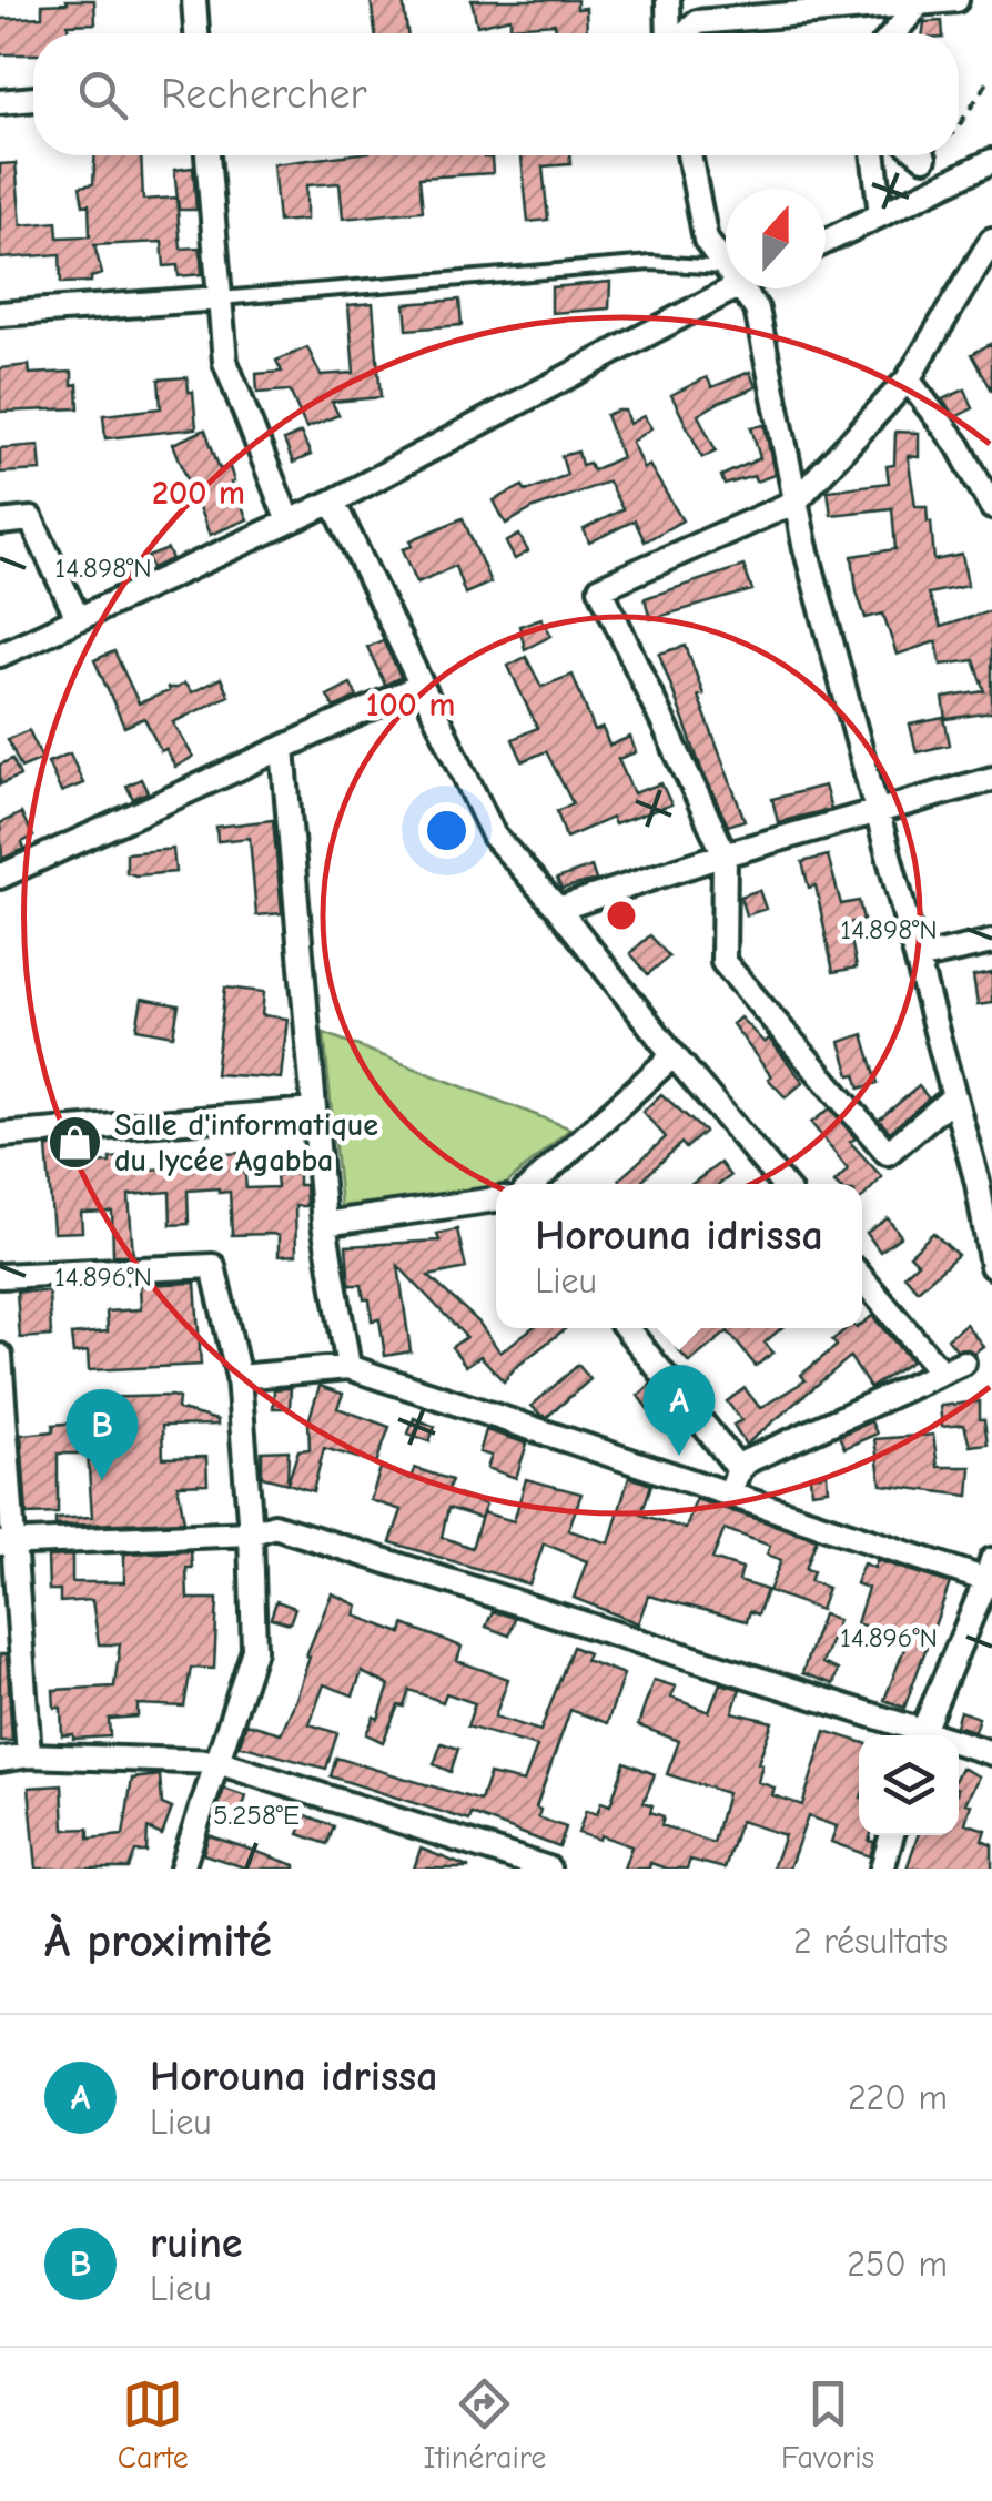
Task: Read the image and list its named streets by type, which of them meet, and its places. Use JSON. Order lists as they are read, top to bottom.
{
  "places": {
    "shop": ["Salle d'informatique du lycée Agabba"]
  },
  "north": "top",
  "page": {
    "search": "Rechercher",
    "popup": ["Horouna idrissa", "Lieu"],
    "pins": ["A", "B"],
    "heading": ["À proximité", "2 résultats"],
    "list": [
      {
        "mark": "A",
        "name": "Horouna idrissa",
        "note": "Lieu",
        "value": "220 m"
      },
      {
        "mark": "B",
        "name": "ruine",
        "note": "Lieu",
        "value": "250 m"
      }
    ],
    "nav": ["Carte", "Itinéraire", "Favoris"]
  },
  "coordinates": ["14.898°N", "14.896°N", "5.258°E"],
  "rings": ["200 m", "100 m"]
}
